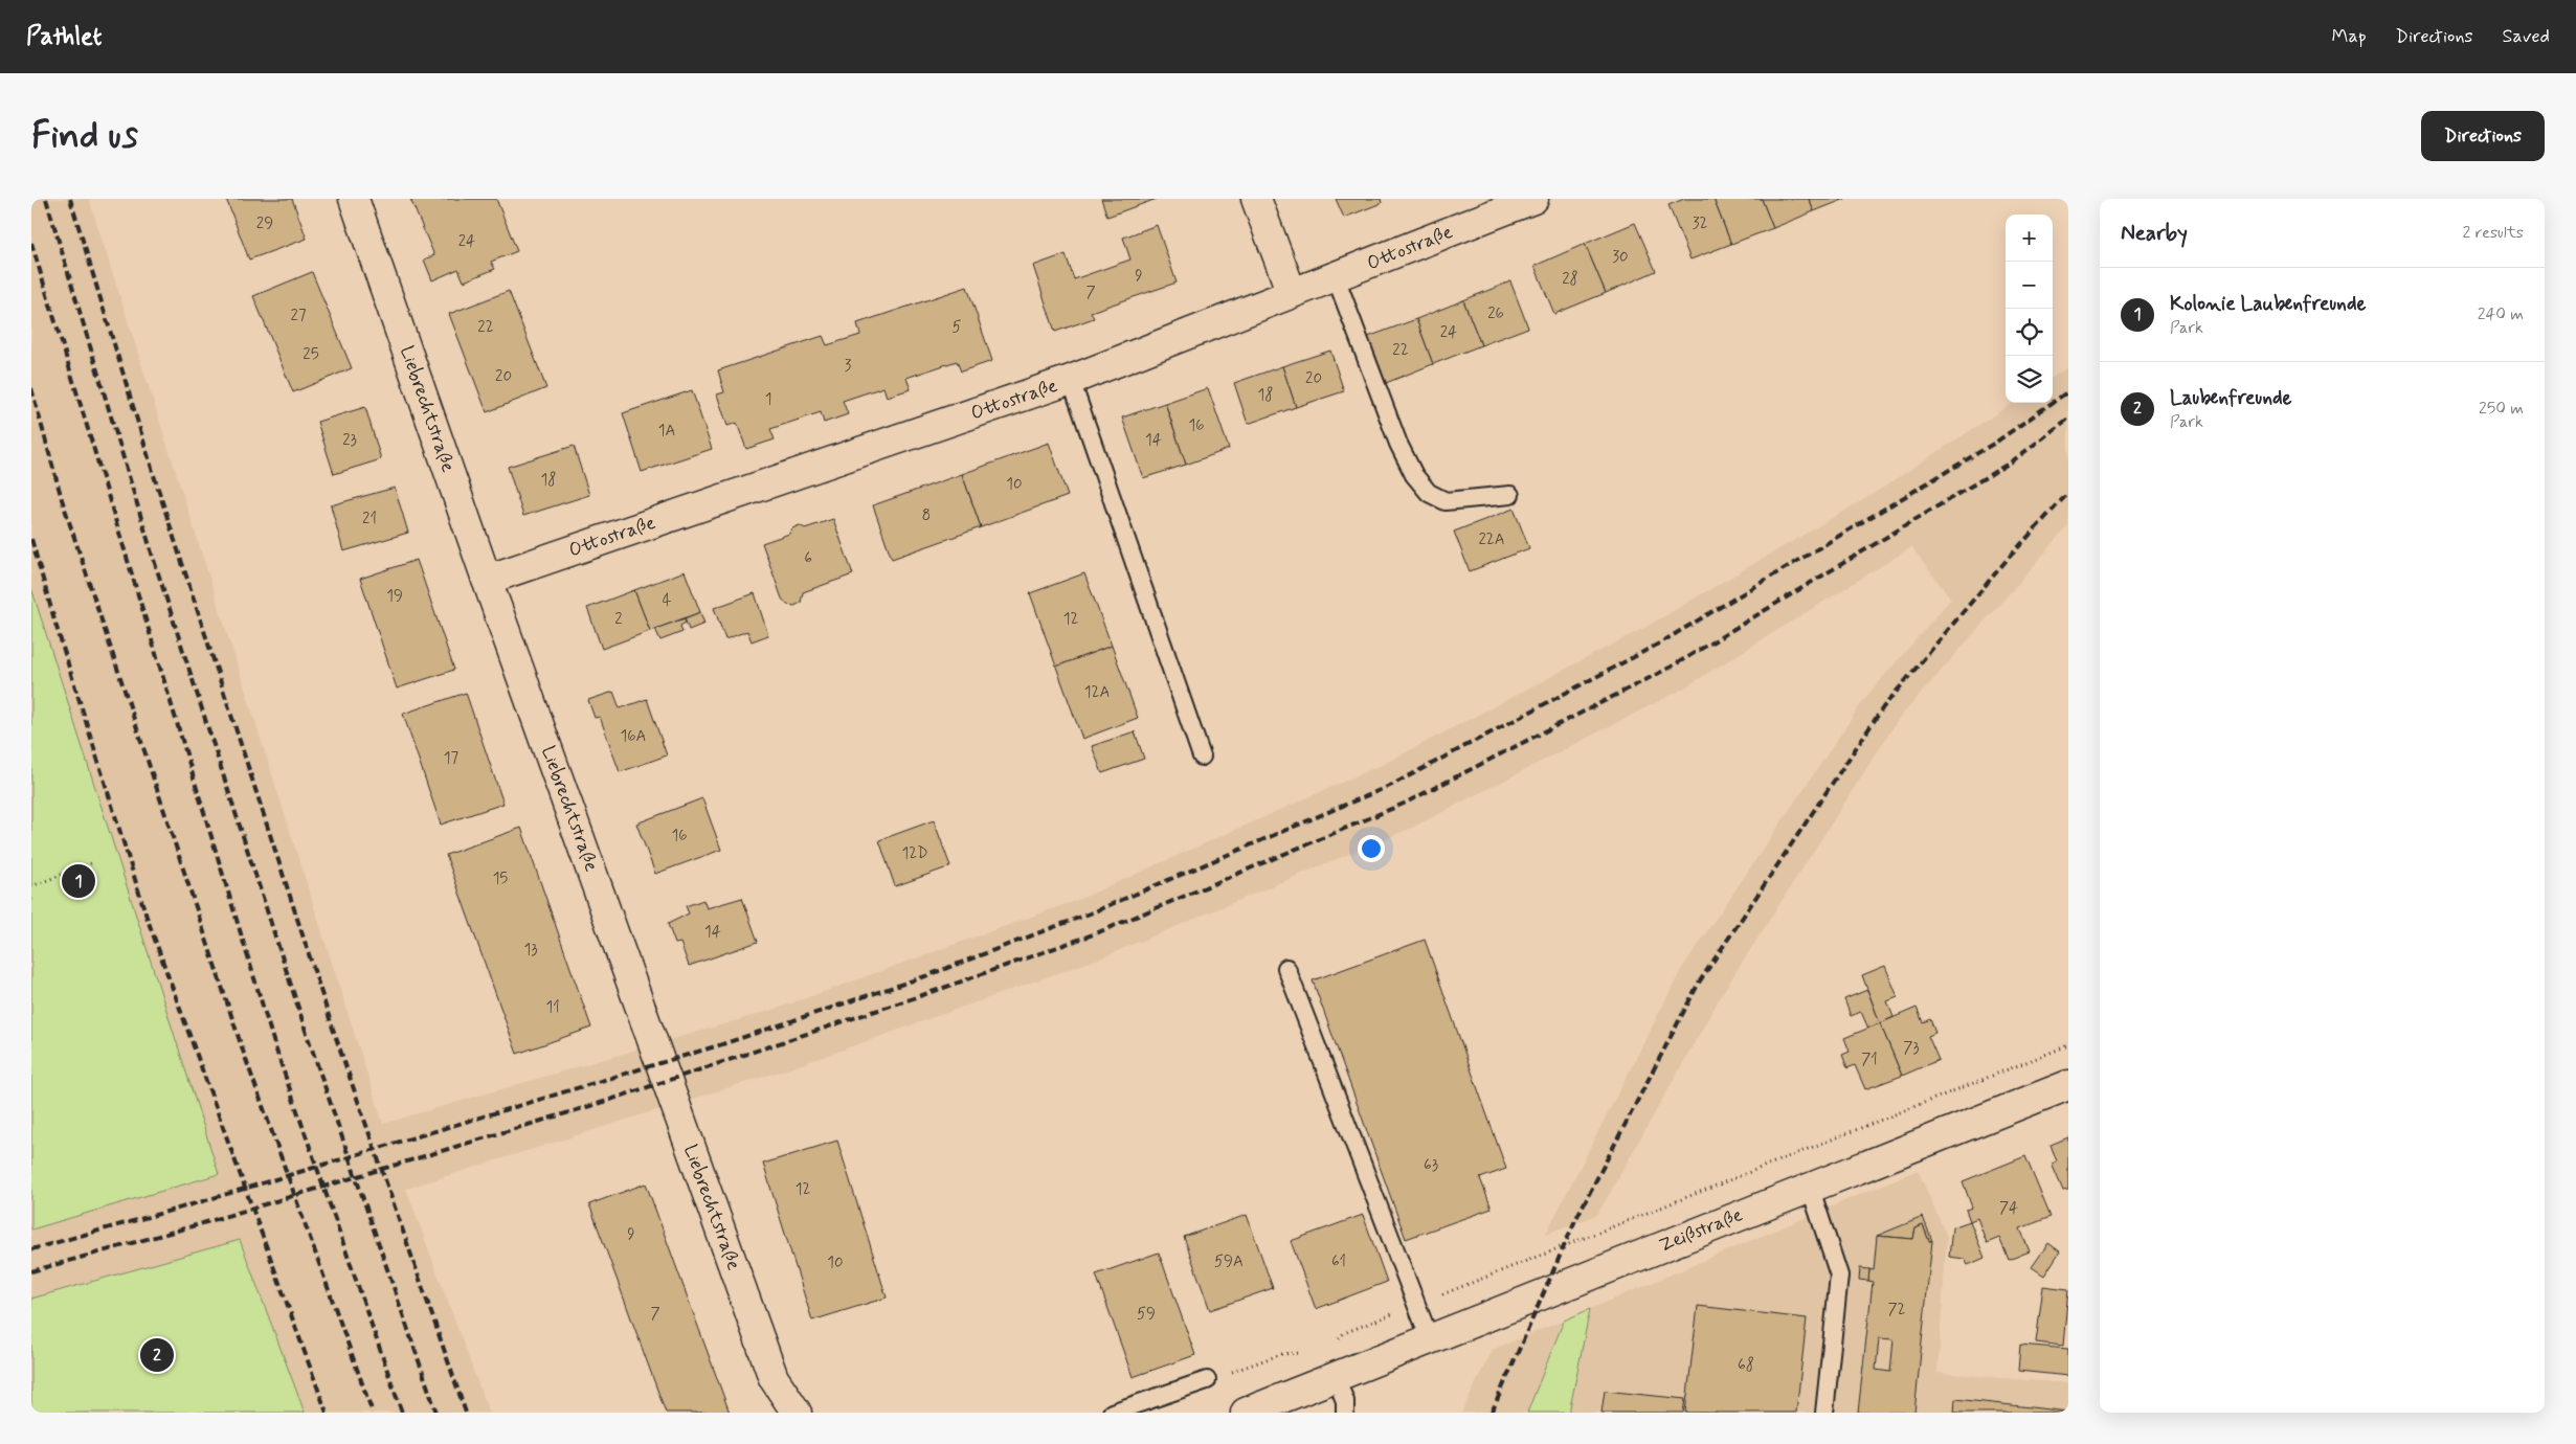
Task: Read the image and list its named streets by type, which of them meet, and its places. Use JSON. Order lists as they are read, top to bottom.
{
  "streets": {
    "street": ["Ottostraße", "Liebrechtstraße", "Zeißstraße"]
  },
  "crossings": [
    ["Ottostraße", "Liebrechtstraße"]
  ],
  "house_numbers": [
    "29",
    "32",
    "24",
    "30",
    "9",
    "28",
    "7",
    "26",
    "27",
    "22",
    "5",
    "24",
    "22",
    "25",
    "3",
    "20",
    "20",
    "18",
    "1",
    "16",
    "1A",
    "23",
    "14",
    "18",
    "10",
    "8",
    "21",
    "22A",
    "6",
    "19",
    "4",
    "2",
    "12",
    "12A",
    "16A",
    "17",
    "16",
    "12D",
    "15",
    "14",
    "13",
    "11",
    "73",
    "71",
    "63",
    "12",
    "74",
    "9",
    "59A",
    "61",
    "10",
    "72",
    "7",
    "59",
    "68"
  ],
  "page": {
    "header": "Pathlet",
    "nav": ["Map", "Directions", "Saved"],
    "buttons": "Directions",
    "title": "Find us",
    "heading": ["Nearby", "2 results"],
    "map_buttons": ["+", "−"],
    "list": [
      {
        "mark": "1",
        "name": "Kolonie Laubenfreunde",
        "note": "Park",
        "value": "240 m"
      },
      {
        "mark": "2",
        "name": "Laubenfreunde",
        "note": "Park",
        "value": "250 m"
      }
    ],
    "pins": ["1", "2"]
  }
}
